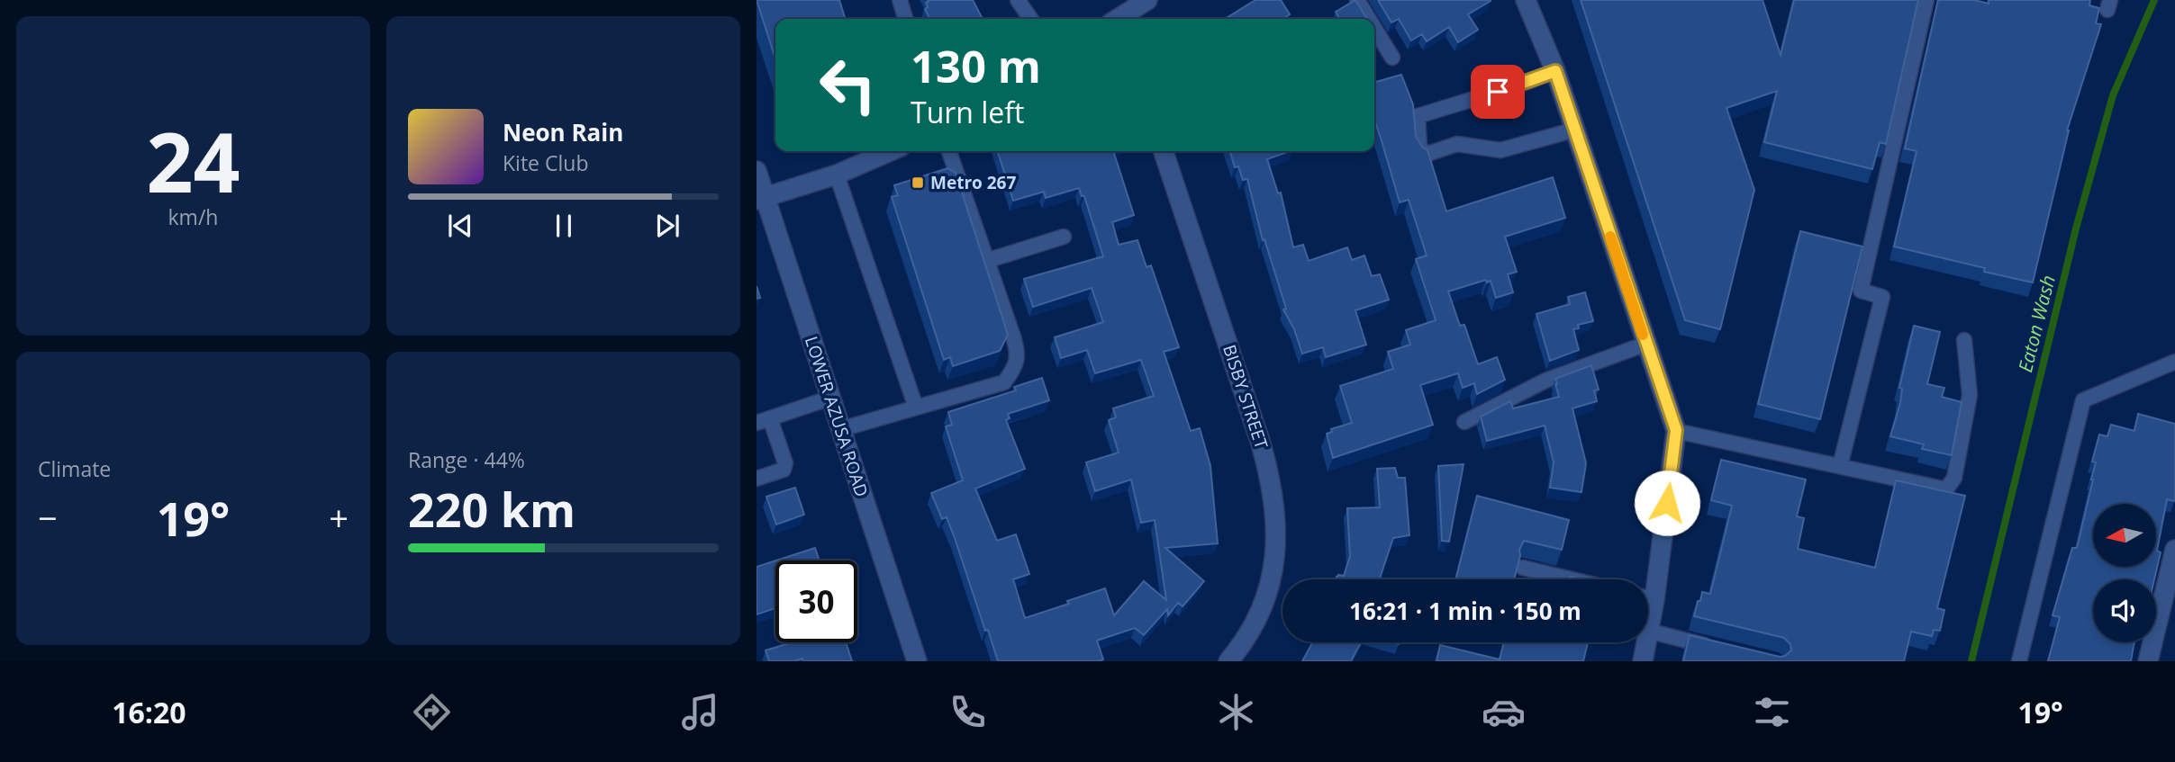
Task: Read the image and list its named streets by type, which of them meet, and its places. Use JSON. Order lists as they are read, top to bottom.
{
  "streets": {
    "street": ["BISBY STREET", "LOWER AZUSA ROAD"]
  },
  "water": ["Eaton Wash"],
  "places": {
    "transit": ["Metro 267"]
  },
  "north": "left",
  "page": {
    "tile": [
      ["24", "km/h"],
      "Climate",
      ["Range · 44%", "220 km"]
    ],
    "turn": ["130 m", "Turn left"],
    "song": ["Neon Rain", "Kite Club"],
    "heat": ["−", "19°", "+"],
    "limit": "30",
    "trip": "16:21 · 1 min · 150 m",
    "tabs": ["16:20", "19°"]
  }
}
